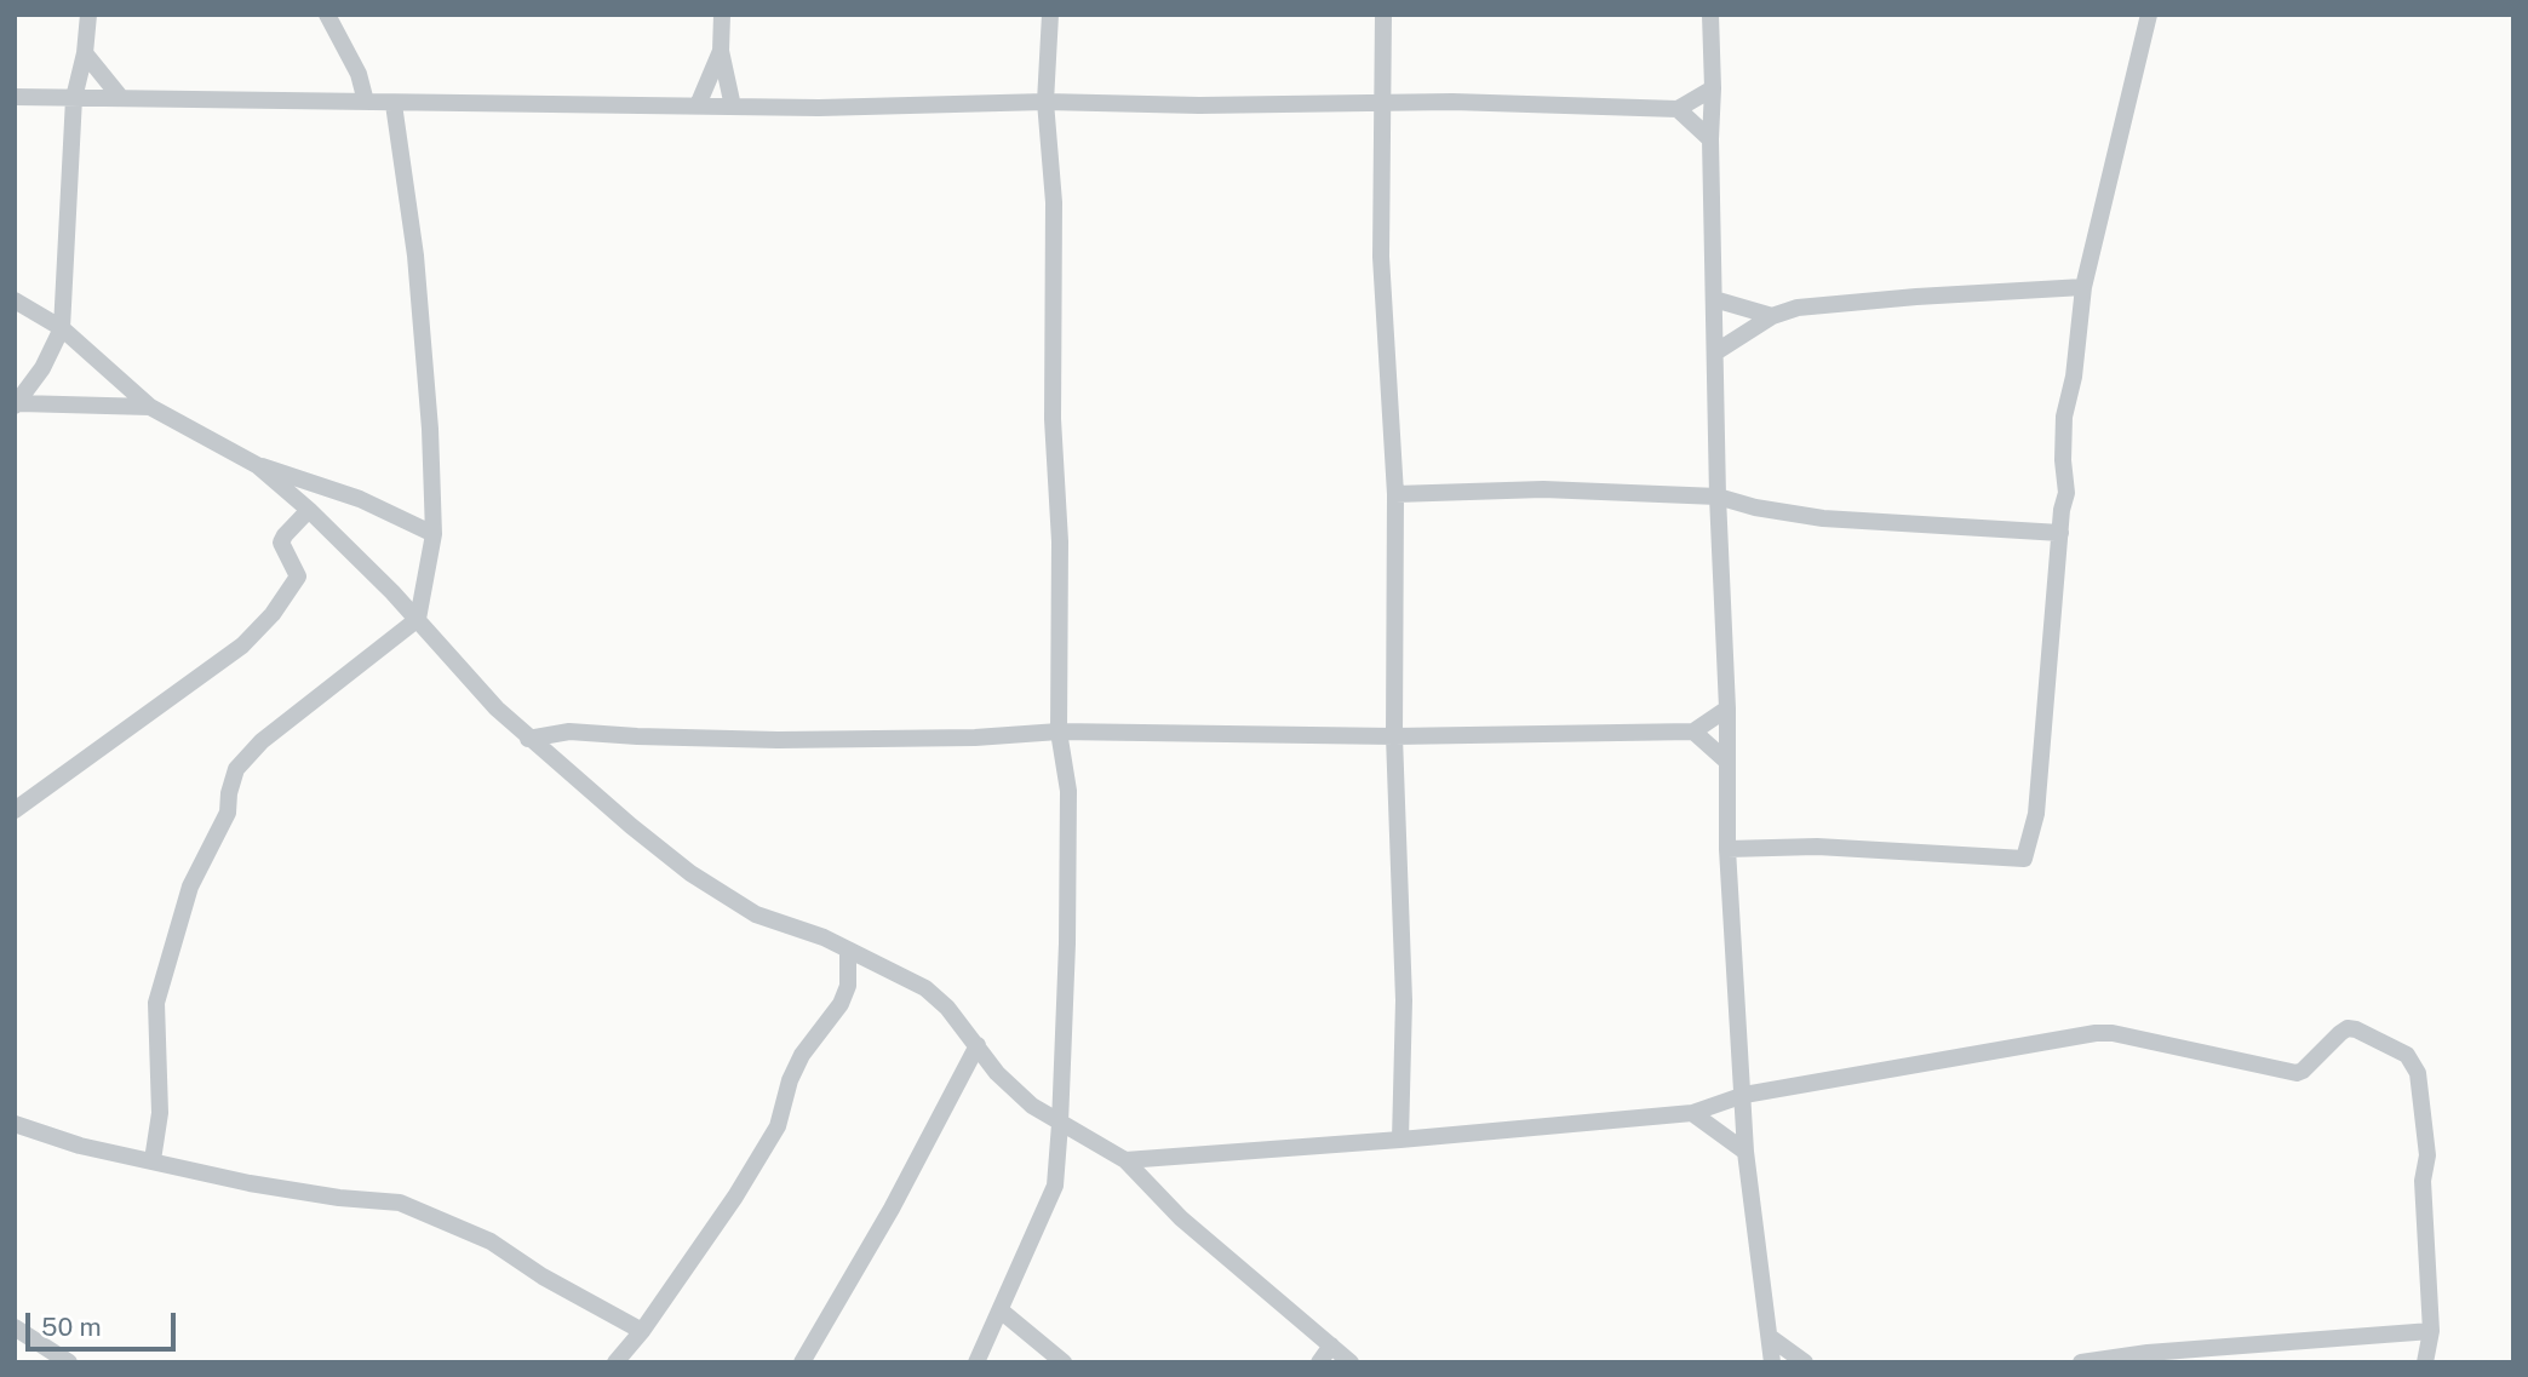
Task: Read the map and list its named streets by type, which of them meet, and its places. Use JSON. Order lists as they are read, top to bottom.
{
  "scale_bar": "50 m"
}
